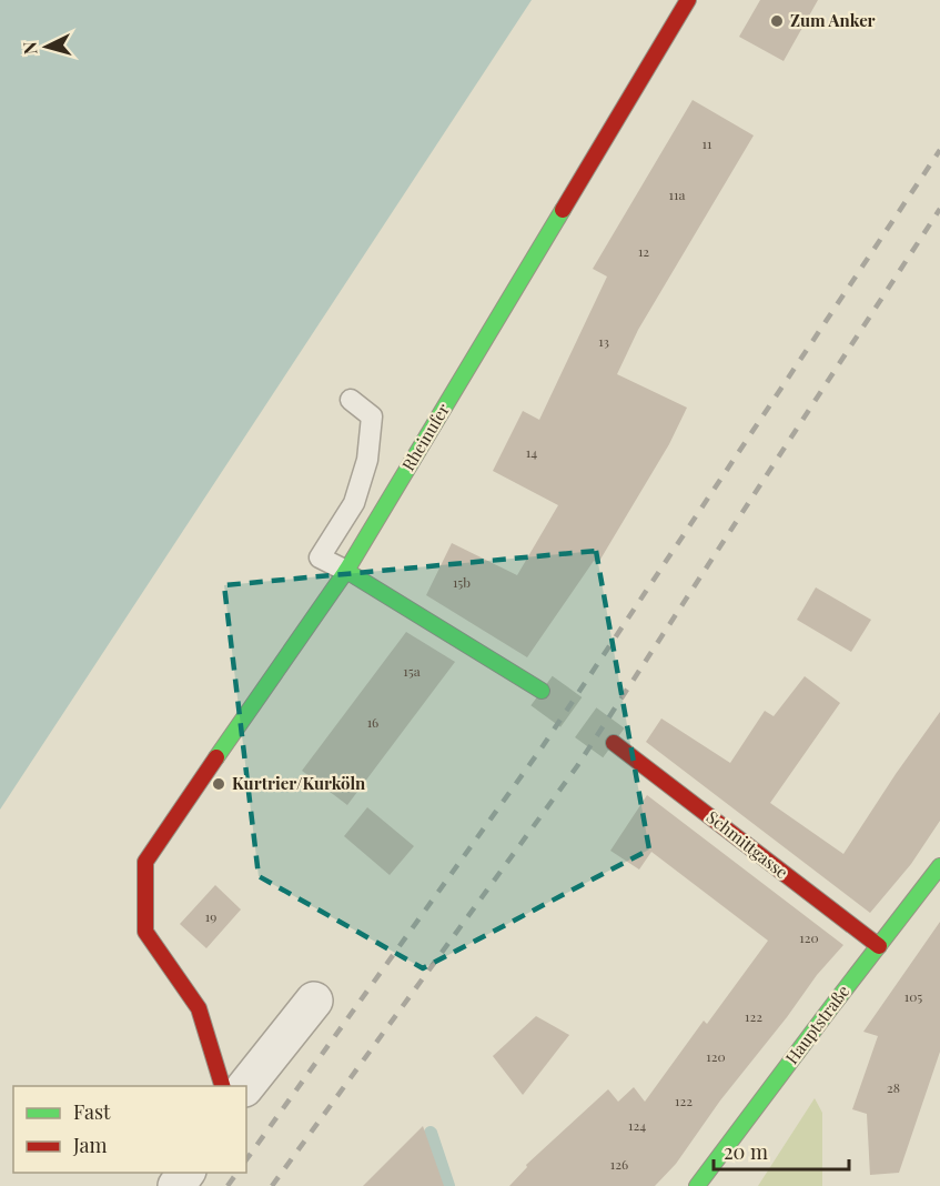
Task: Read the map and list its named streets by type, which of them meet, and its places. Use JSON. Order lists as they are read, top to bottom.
{
  "streets": {
    "street": ["Rheinufer", "Schmittgasse", "Hauptstraße"]
  },
  "crossings": [
    ["Schmittgasse", "Hauptstraße"]
  ],
  "places": ["Zum Anker", "Kurtrier/Kurköln"],
  "house_numbers": [
    "11",
    "11a",
    "12",
    "13",
    "14",
    "15b",
    "15a",
    "16",
    "19",
    "120",
    "105",
    "122",
    "120",
    "28",
    "122",
    "124",
    "126"
  ],
  "legend": ["Fast", "Jam"],
  "scale_bar": "20 m",
  "north": "left"
}
